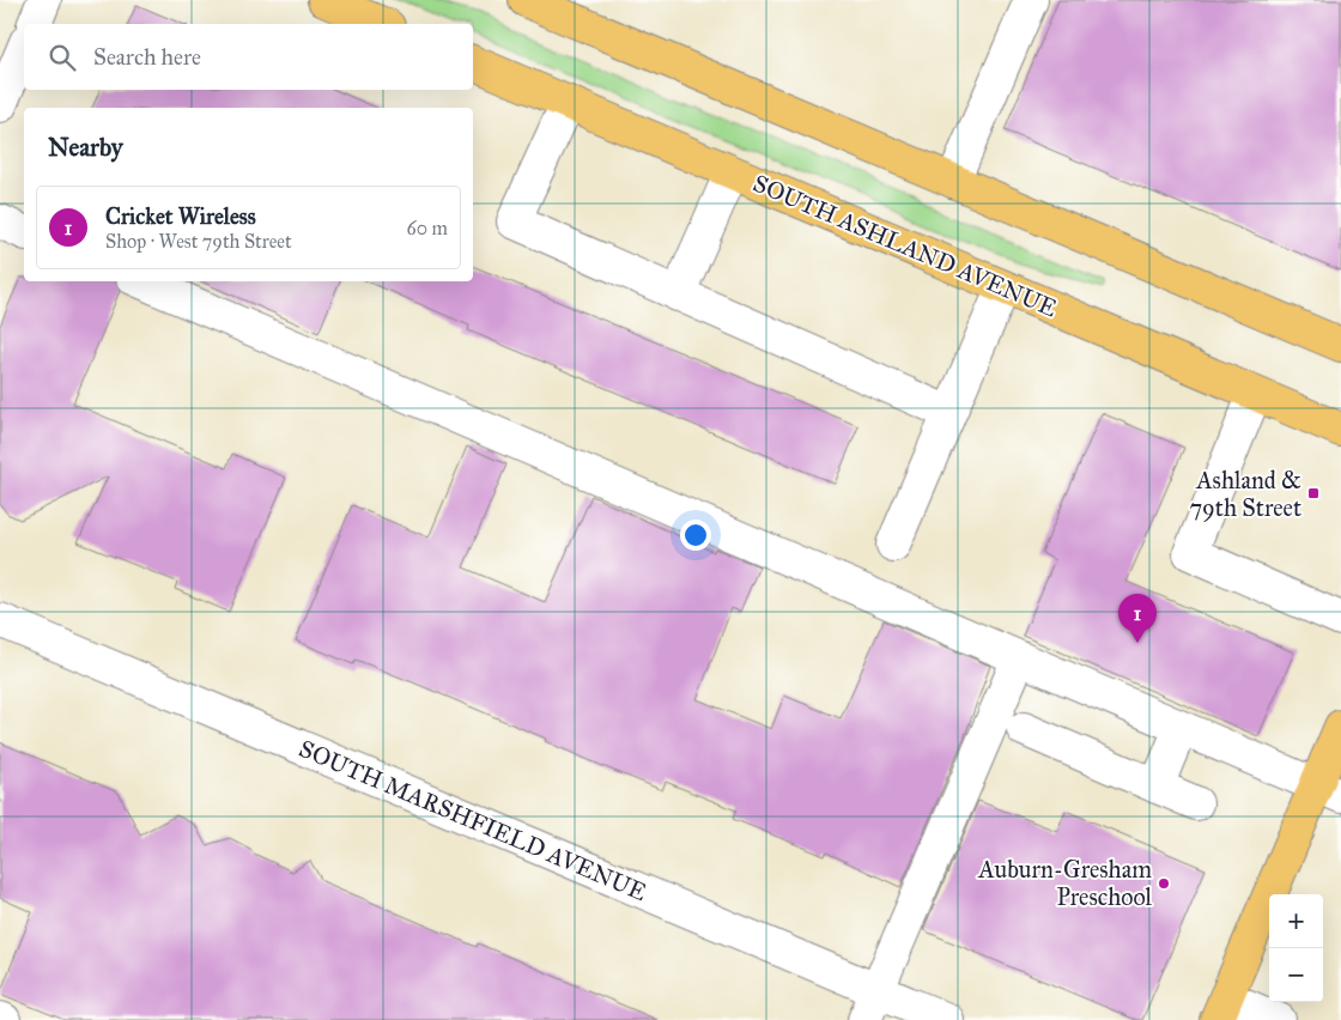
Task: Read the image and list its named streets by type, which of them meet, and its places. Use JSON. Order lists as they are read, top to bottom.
{
  "streets": {
    "main road": ["SOUTH ASHLAND AVENUE"],
    "street": ["SOUTH MARSHFIELD AVENUE"]
  },
  "places": {
    "transit": ["Ashland & 79th Street"],
    "other": ["Auburn-Gresham Preschool"]
  },
  "page": {
    "search": "Search here",
    "heading": "Nearby",
    "list": [
      {
        "mark": "1",
        "name": "Cricket Wireless",
        "note": "Shop · West 79th Street",
        "value": "60 m"
      }
    ],
    "pins": "1",
    "map_buttons": ["+", "−"]
  }
}
